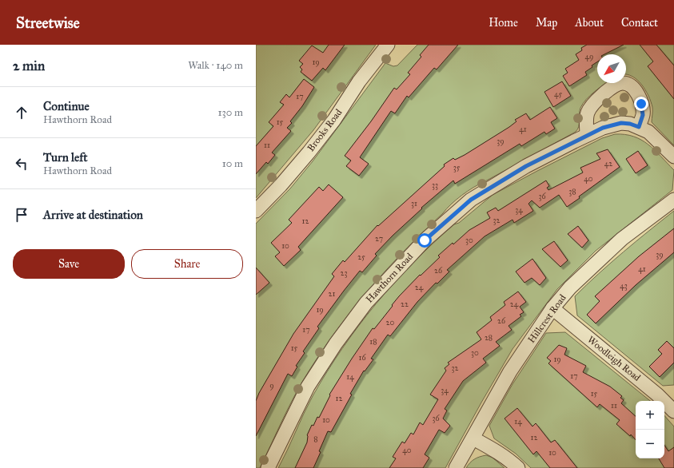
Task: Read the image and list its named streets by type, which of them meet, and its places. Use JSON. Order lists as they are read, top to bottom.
{
  "streets": {
    "street": [
      "Brooks Road",
      "Hawthorn Road",
      "Hillcrest Road",
      "Woodleigh Road"
    ]
  },
  "crossings": [
    ["Hillcrest Road", "Woodleigh Road"]
  ],
  "house_numbers": [
    "49",
    "19",
    "45",
    "17",
    "15",
    "41",
    "39",
    "11",
    "42",
    "35",
    "40",
    "33",
    "38",
    "36",
    "31",
    "34",
    "32",
    "12",
    "27",
    "30",
    "10",
    "39",
    "25",
    "41",
    "26",
    "23",
    "43",
    "24",
    "21",
    "22",
    "24",
    "19",
    "26",
    "20",
    "17",
    "28",
    "18",
    "15",
    "30",
    "16",
    "19",
    "32",
    "17",
    "14",
    "9",
    "34",
    "15",
    "12",
    "11",
    "36",
    "10",
    "14",
    "12",
    "8",
    "40",
    "10"
  ],
  "north": "bottom left",
  "page": {
    "header": "Streetwise",
    "nav": [
      "Home",
      "Map",
      "About",
      "Contact"
    ],
    "heading": ["2 min", "Walk · 140 m"],
    "list": [
      ["Continue", "Hawthorn Road", "130 m"],
      ["Turn left", "Hawthorn Road", "10 m"],
      "Arrive at destination"
    ],
    "buttons": ["Save", "Share"],
    "map_buttons": ["+", "−"]
  }
}
